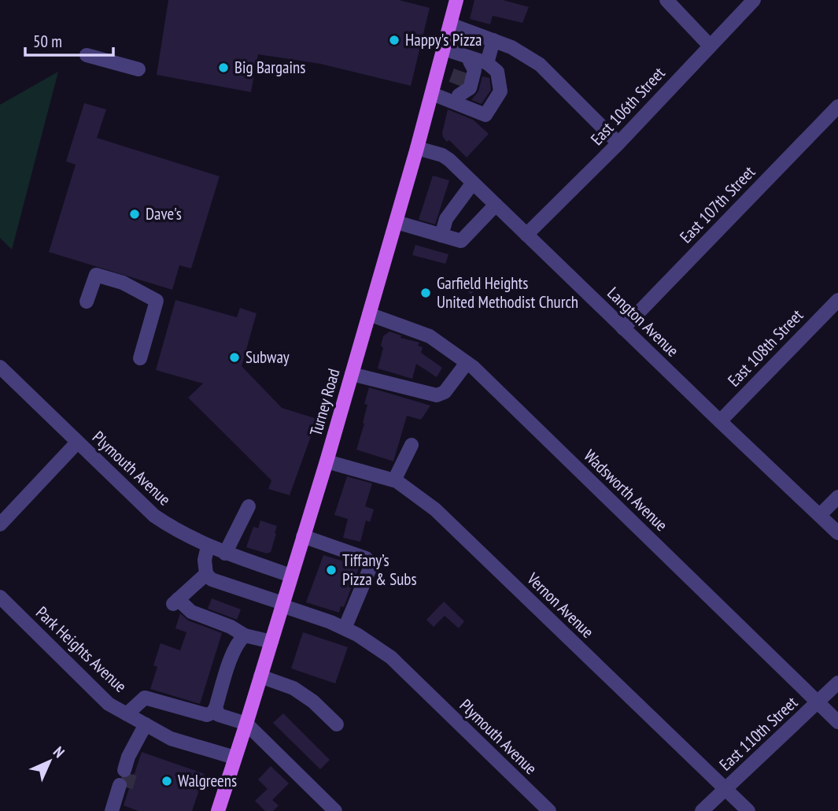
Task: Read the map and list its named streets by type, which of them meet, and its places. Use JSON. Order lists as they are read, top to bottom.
{
  "streets": {
    "main road": ["Turney Road"],
    "street": [
      "East 106th Street",
      "East 107th Street",
      "Langton Avenue",
      "East 108th Street",
      "Plymouth Avenue",
      "Wadsworth Avenue",
      "Vernon Avenue",
      "Park Heights Avenue",
      "East 110th Street"
    ]
  },
  "crossings": [
    ["East 106th Street", "Langton Avenue"],
    ["East 107th Street", "Langton Avenue"],
    ["Langton Avenue", "East 108th Street"],
    ["Langton Avenue", "Turney Road"],
    ["Turney Road", "Plymouth Avenue"],
    ["Turney Road", "Wadsworth Avenue"],
    ["Turney Road", "Vernon Avenue"],
    ["Turney Road", "Park Heights Avenue"],
    ["Wadsworth Avenue", "East 110th Street"],
    ["Vernon Avenue", "East 110th Street"]
  ],
  "places": [
    "Happy's Pizza",
    "Big Bargains",
    "Dave's",
    "Garfield Heights United Methodist Church",
    "Subway",
    "Tiffany’s Pizza & Subs",
    "Walgreens"
  ],
  "scale_bar": "50 m",
  "north": "top right"
}
